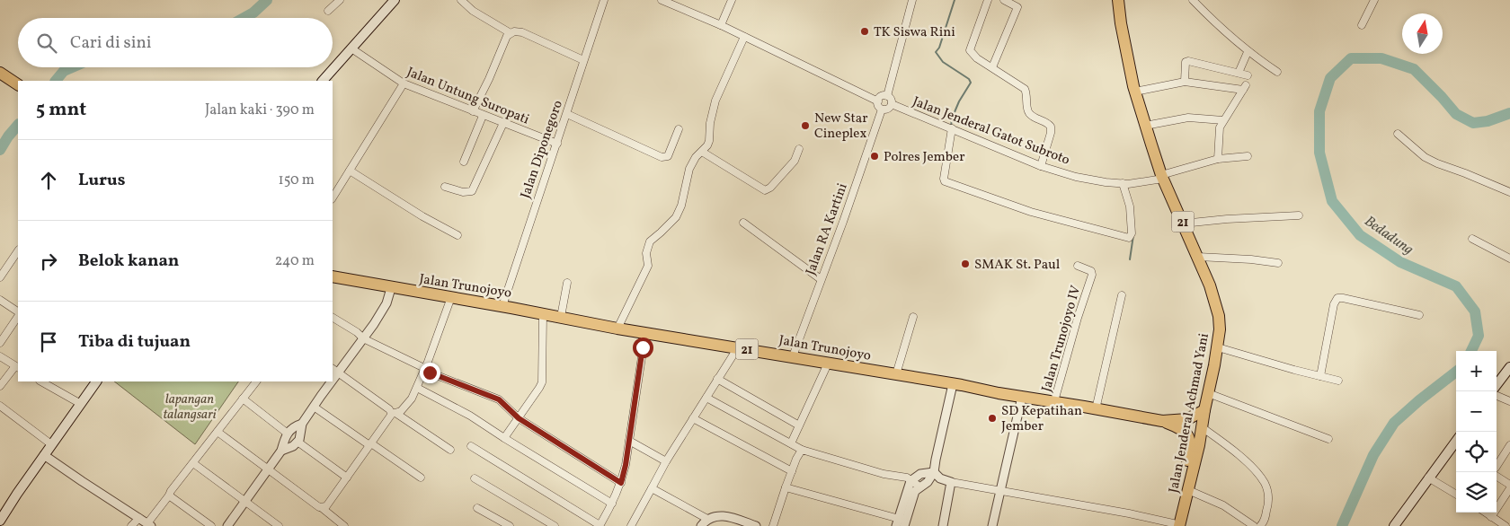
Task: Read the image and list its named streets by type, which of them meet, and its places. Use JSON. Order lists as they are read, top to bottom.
{
  "streets": {
    "highway": ["21", "Jalan Trunojoyo", "Jalan Jenderal Achmad Yani"],
    "street": [
      "Jalan Untung Suropati",
      "Jalan Jenderal Gatot Subroto",
      "Jalan Diponegoro",
      "Jalan RA Kartini",
      "Jalan Trunojoyo IV"
    ]
  },
  "crossings": [
    ["Jalan Untung Suropati", "Jalan Diponegoro"],
    ["Jalan Jenderal Gatot Subroto", "Jalan RA Kartini"],
    ["Jalan Jenderal Gatot Subroto", "Jalan Jenderal Achmad Yani"],
    ["Jalan Diponegoro", "Jalan Trunojoyo"],
    ["Jalan RA Kartini", "Jalan Trunojoyo"],
    ["Jalan Trunojoyo", "Jalan Trunojoyo IV"],
    ["Jalan Trunojoyo", "Jalan Jenderal Achmad Yani"]
  ],
  "water": ["Bedadung"],
  "parks": ["lapangan talangsari"],
  "places": [
    "TK Siswa Rini",
    "New Star Cineplex",
    "Polres Jember",
    "SMAK St. Paul",
    "SD Kepatihan Jember"
  ],
  "north": "top",
  "page": {
    "search": "Cari di sini",
    "heading": ["5 mnt", "Jalan kaki · 390 m"],
    "list": [
      ["Lurus", "150 m"],
      ["Belok kanan", "240 m"],
      "Tiba di tujuan"
    ],
    "map_buttons": ["+", "−"]
  }
}
